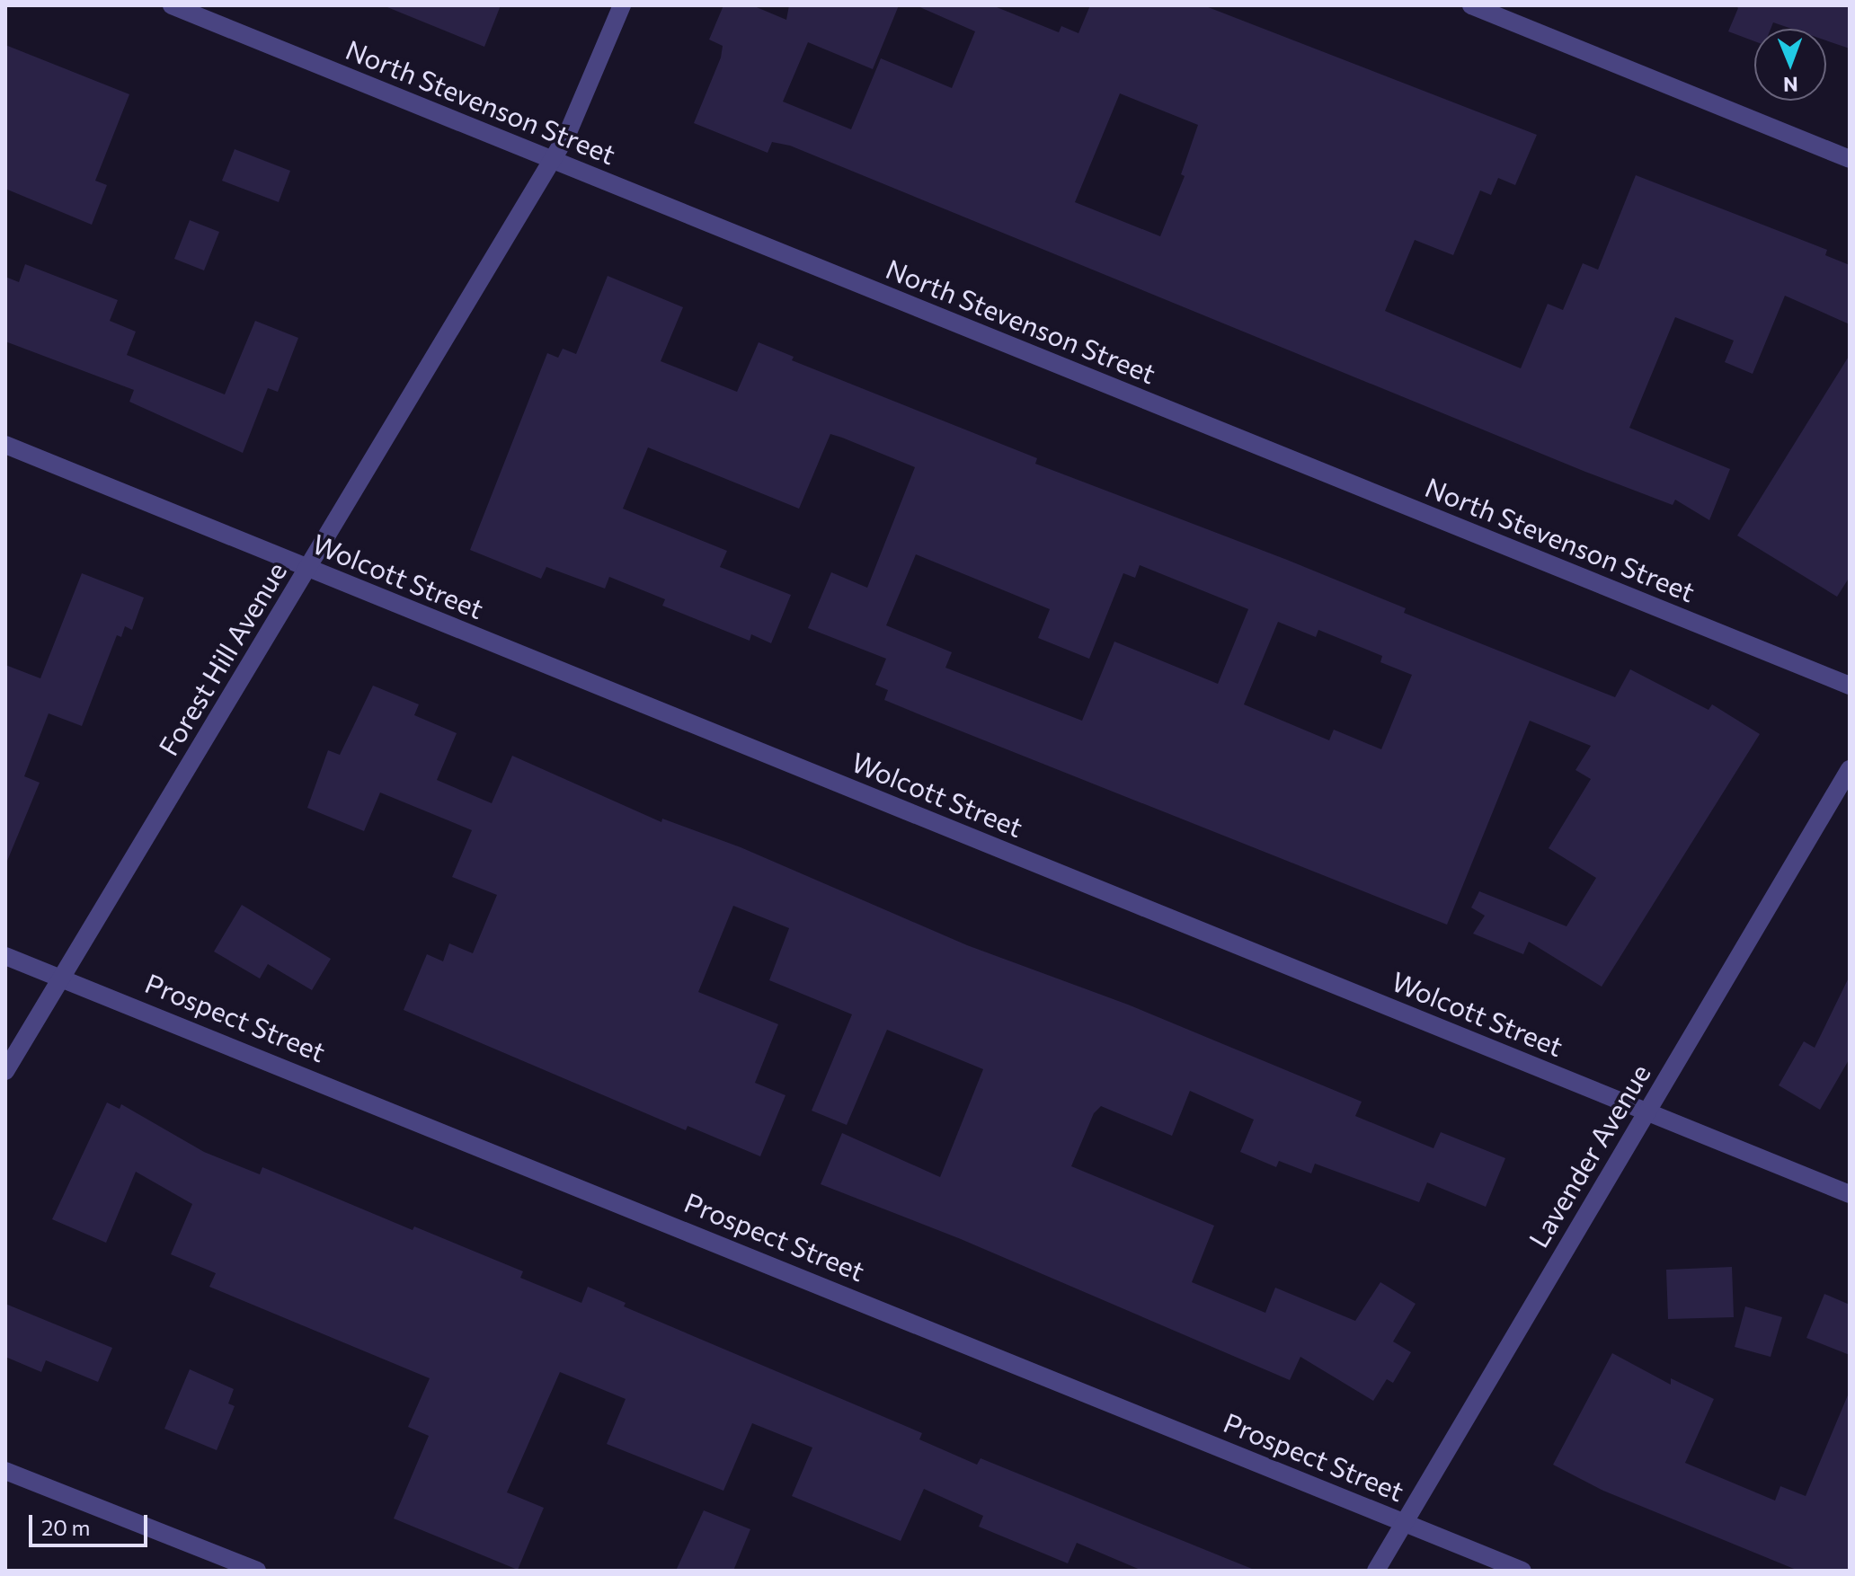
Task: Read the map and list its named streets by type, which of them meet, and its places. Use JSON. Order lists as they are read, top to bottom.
{
  "streets": {
    "street": [
      "North Stevenson Street",
      "Wolcott Street",
      "Forest Hill Avenue",
      "Prospect Street",
      "Lavender Avenue"
    ]
  },
  "crossings": [
    ["North Stevenson Street", "Forest Hill Avenue"],
    ["Wolcott Street", "Forest Hill Avenue"],
    ["Wolcott Street", "Lavender Avenue"],
    ["Forest Hill Avenue", "Prospect Street"],
    ["Prospect Street", "Lavender Avenue"]
  ],
  "scale_bar": "20 m",
  "north": "bottom"
}
